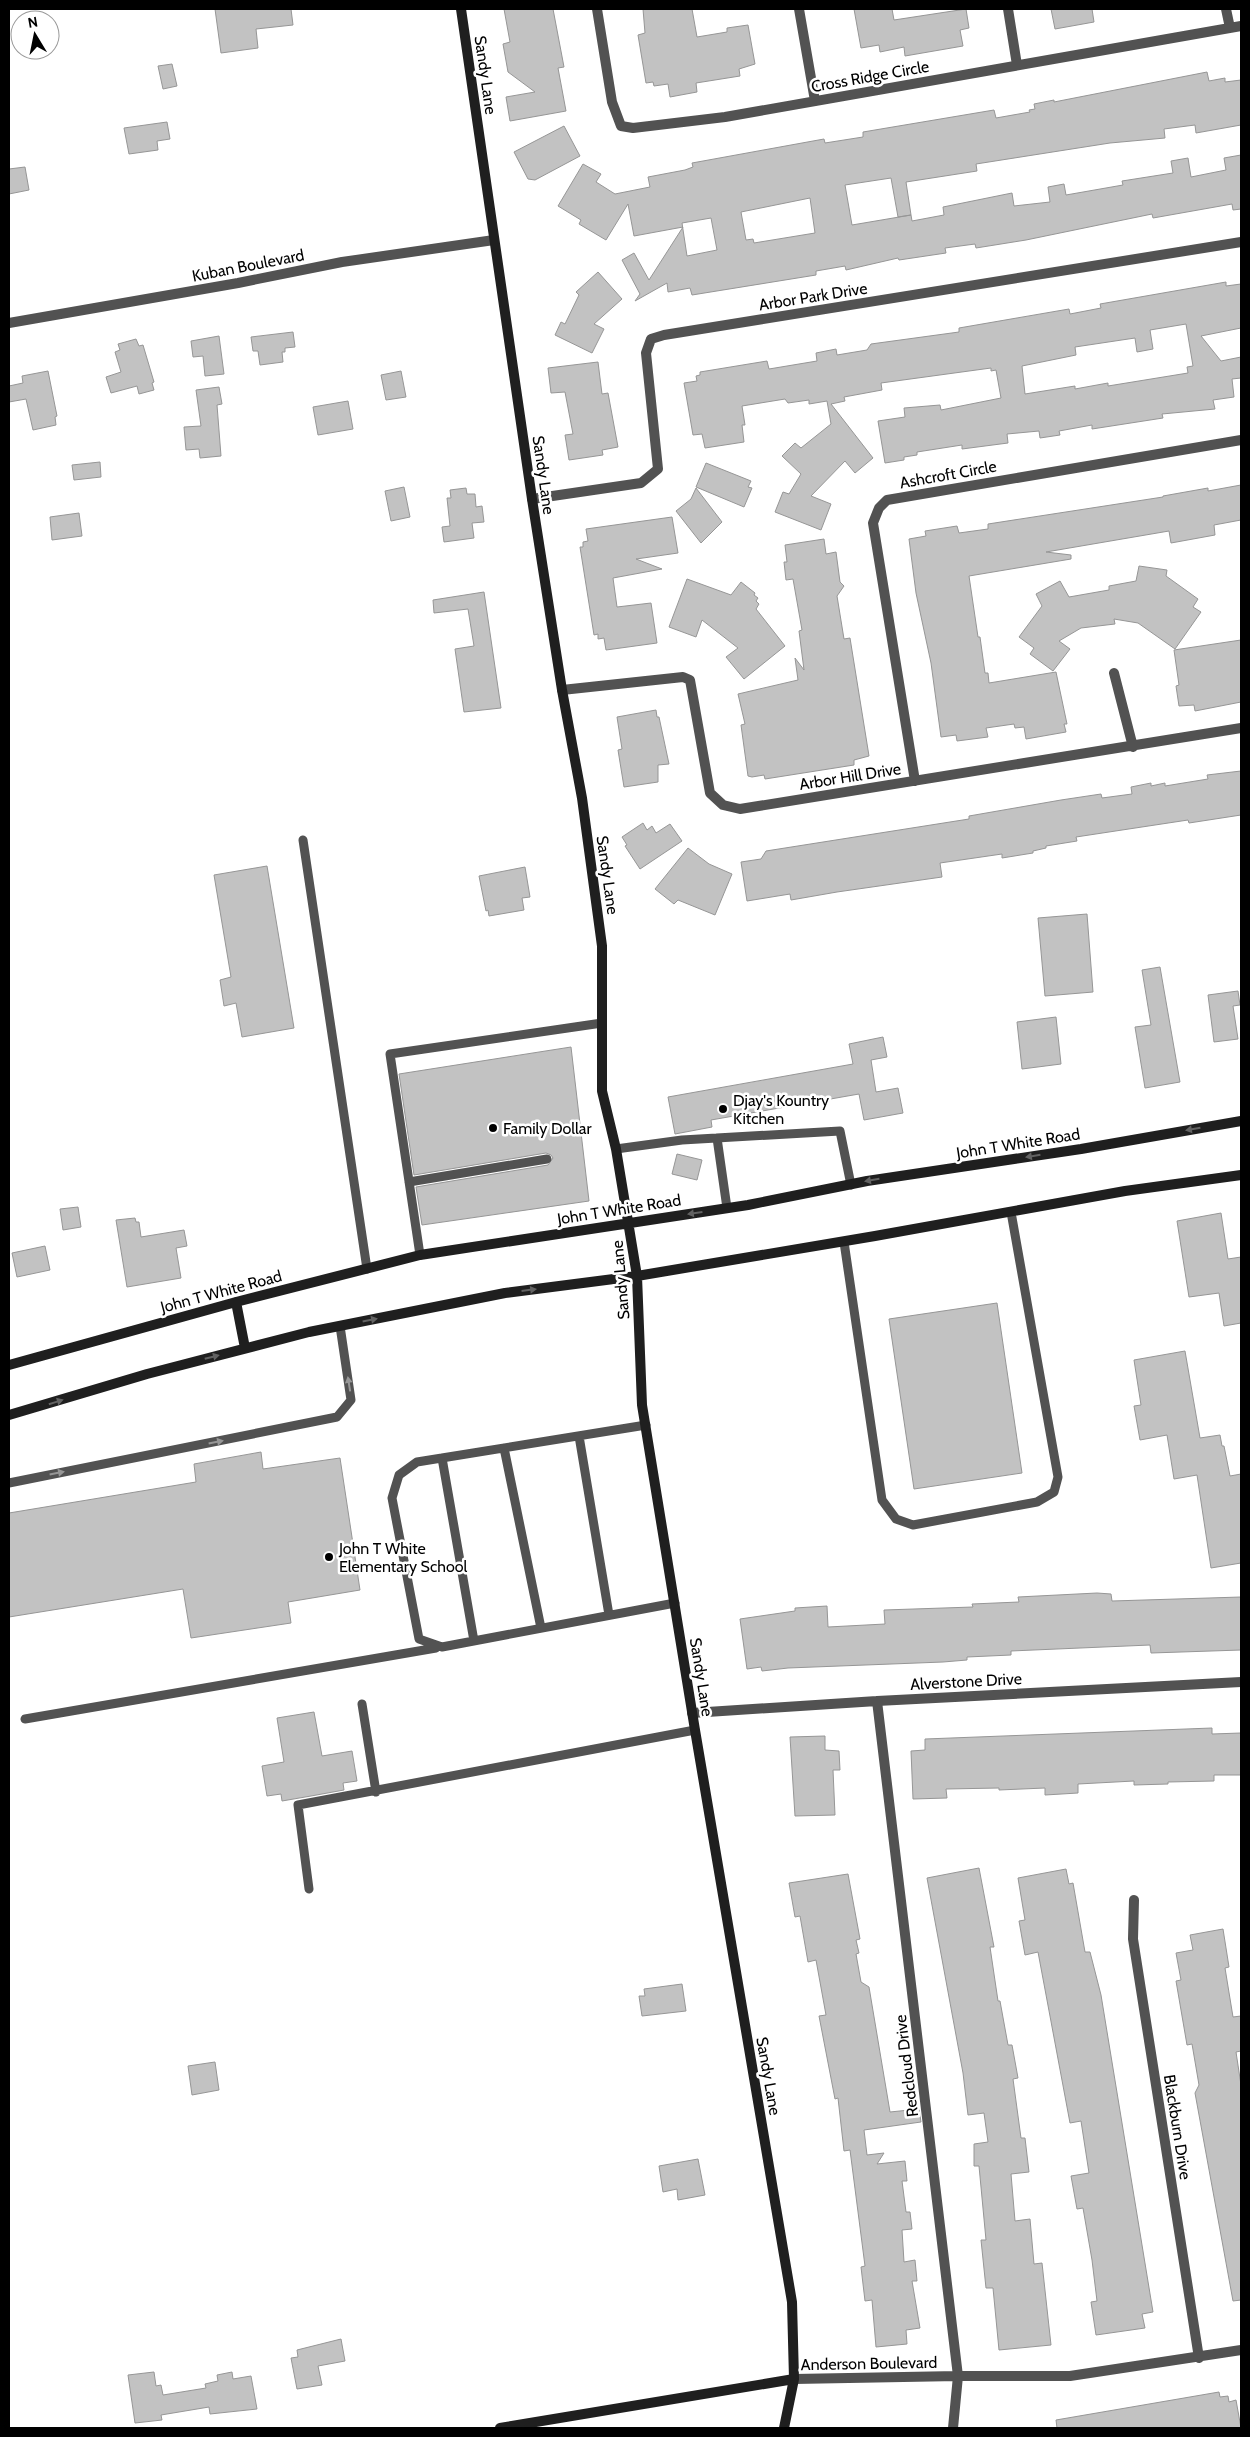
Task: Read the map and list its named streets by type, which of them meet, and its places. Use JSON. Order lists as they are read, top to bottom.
{
  "streets": {
    "street": [
      "Sandy Lane",
      "Cross Ridge Circle",
      "Kuban Boulevard",
      "Arbor Park Drive",
      "Ashcroft Circle",
      "Arbor Hill Drive",
      "John T White Road",
      "Alverstone Drive",
      "Redcloud Drive",
      "Blackburn Drive",
      "Anderson Boulevard"
    ]
  },
  "crossings": [
    ["Sandy Lane", "Kuban Boulevard"],
    ["Sandy Lane", "Arbor Park Drive"],
    ["Sandy Lane", "Arbor Hill Drive"],
    ["Sandy Lane", "John T White Road"],
    ["Sandy Lane", "Alverstone Drive"],
    ["Sandy Lane", "Anderson Boulevard"],
    ["Ashcroft Circle", "Arbor Hill Drive"],
    ["Alverstone Drive", "Redcloud Drive"],
    ["Redcloud Drive", "Anderson Boulevard"],
    ["Blackburn Drive", "Anderson Boulevard"]
  ],
  "places": ["Djay's Kountry Kitchen", "Family Dollar", "John T White Elementary School"],
  "north": "top"
}
